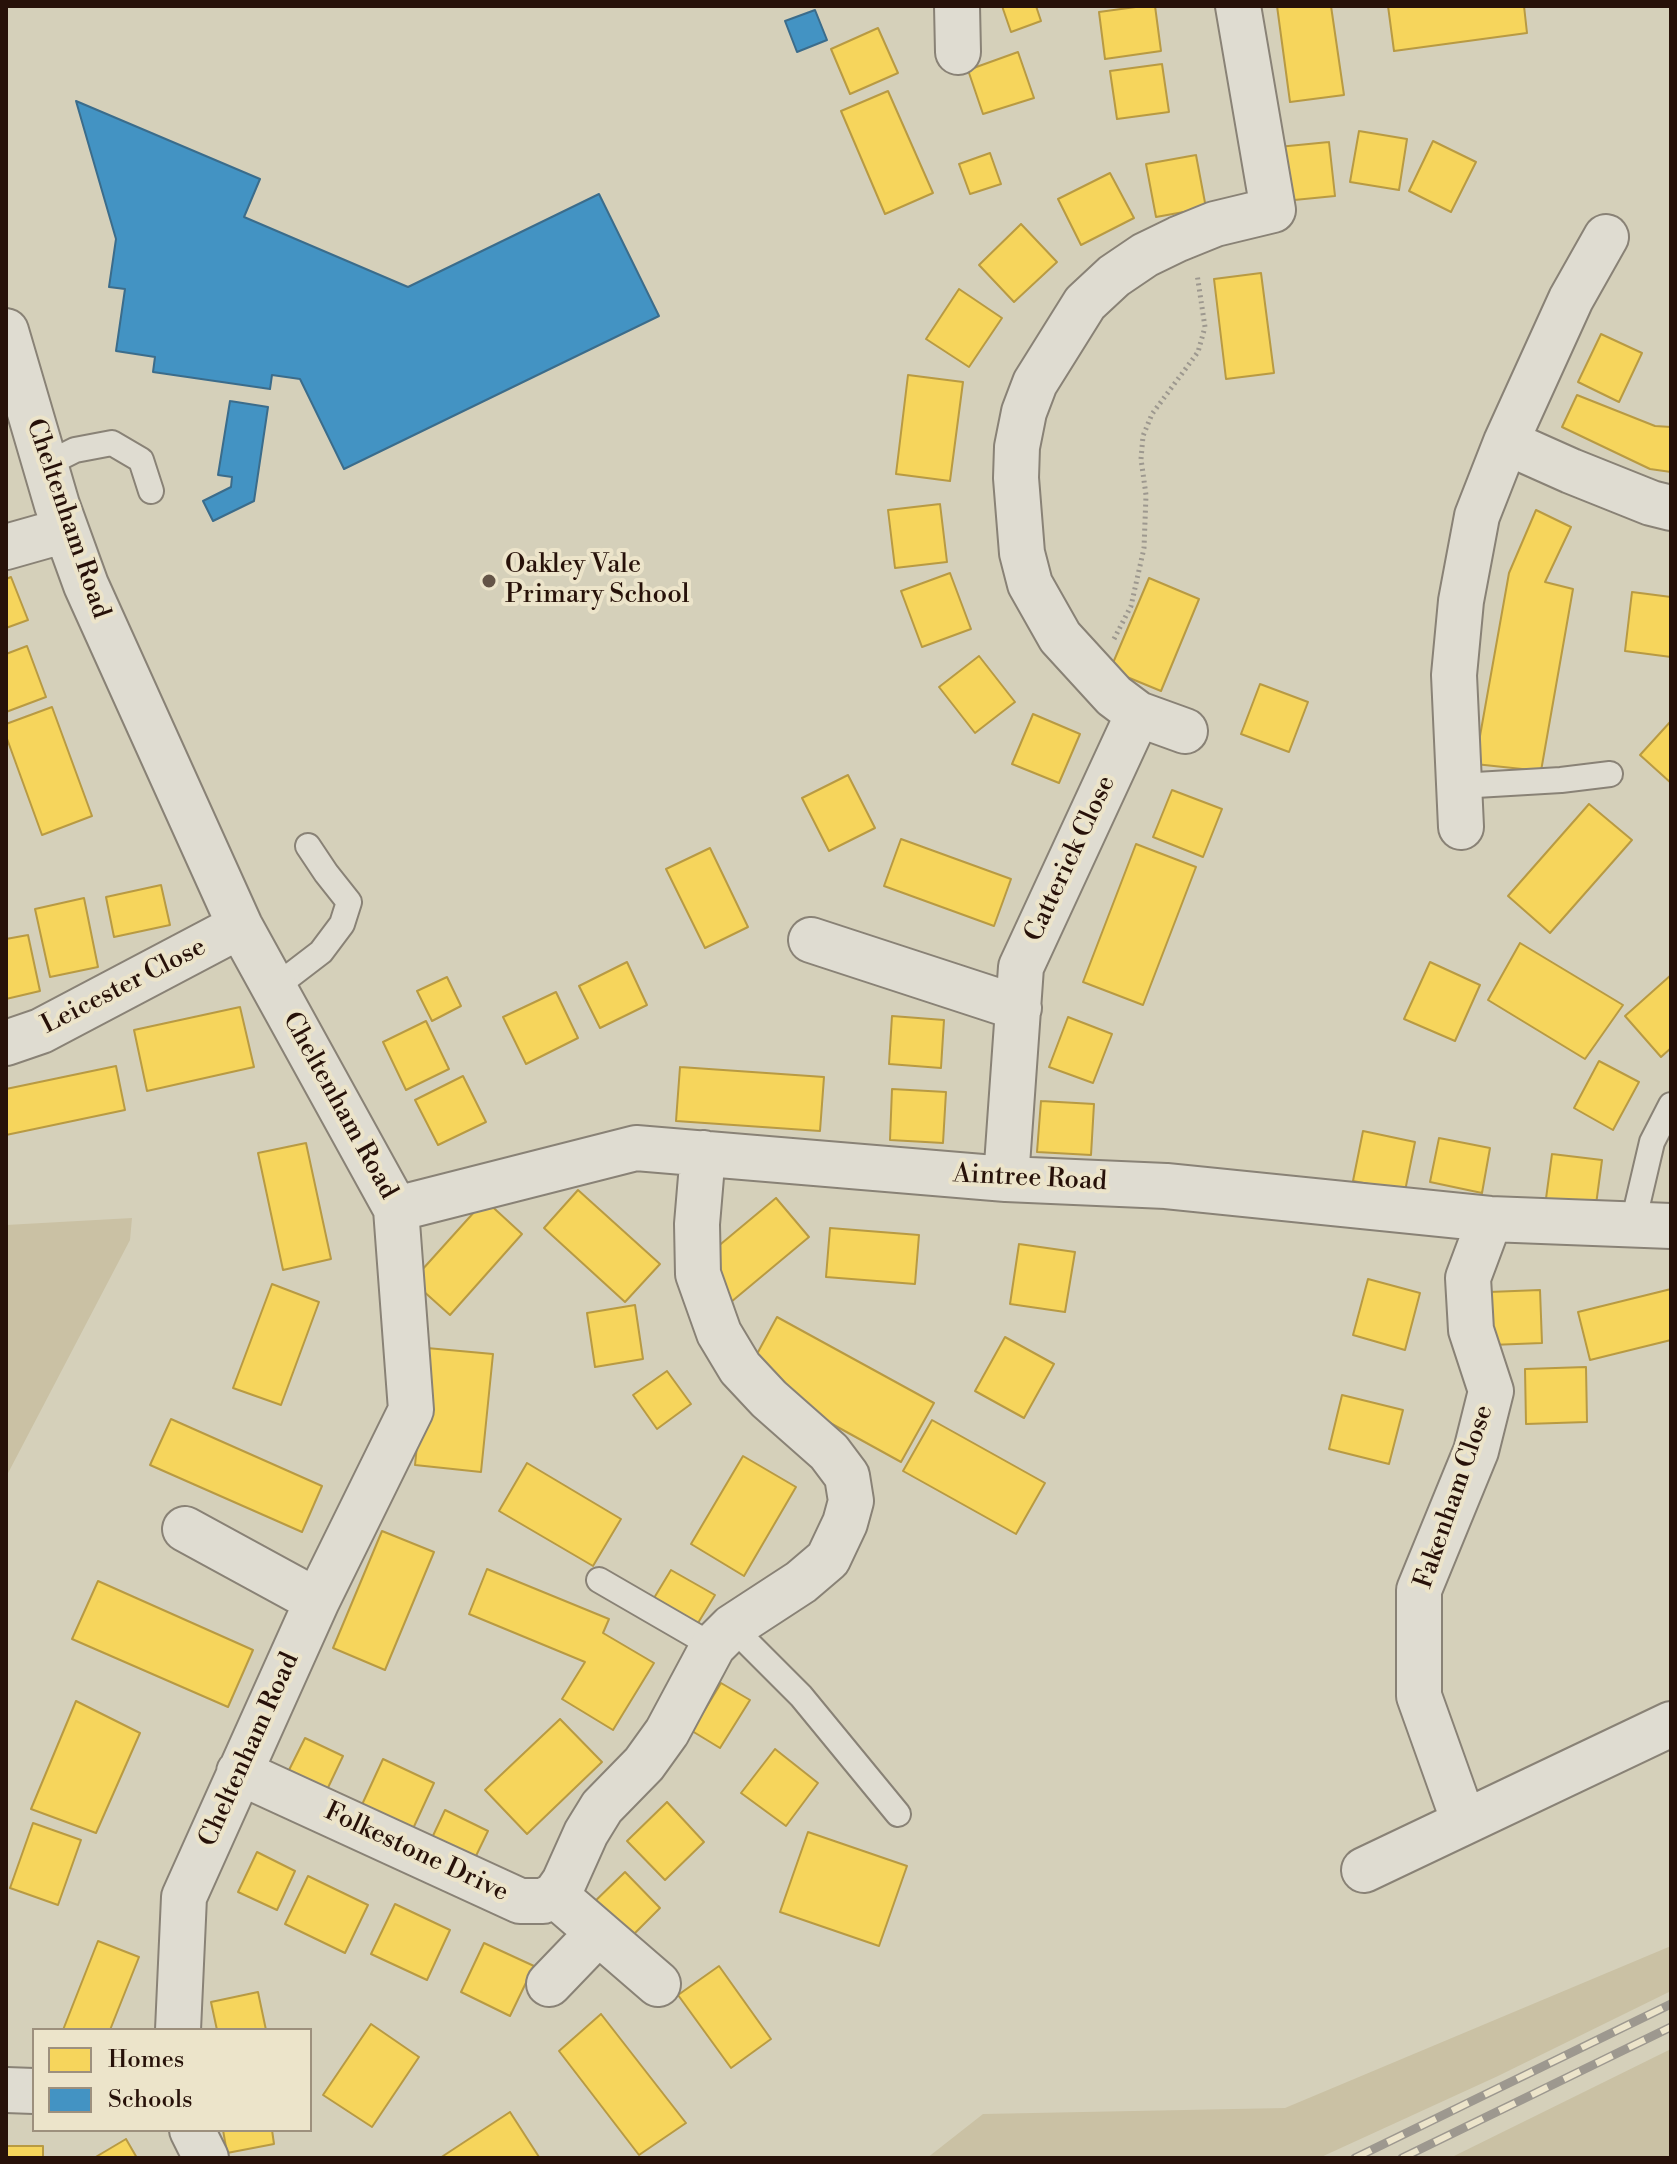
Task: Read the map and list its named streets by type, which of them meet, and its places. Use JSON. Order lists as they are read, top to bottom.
{
  "streets": {
    "street": [
      "Cheltenham Road",
      "Catterick Close",
      "Leicester Close",
      "Aintree Road",
      "Fakenham Close",
      "Folkestone Drive"
    ]
  },
  "crossings": [
    ["Cheltenham Road", "Leicester Close"],
    ["Cheltenham Road", "Aintree Road"],
    ["Cheltenham Road", "Folkestone Drive"],
    ["Catterick Close", "Aintree Road"],
    ["Aintree Road", "Fakenham Close"]
  ],
  "places": ["Oakley Vale Primary School"],
  "legend": ["Homes", "Schools"]
}
